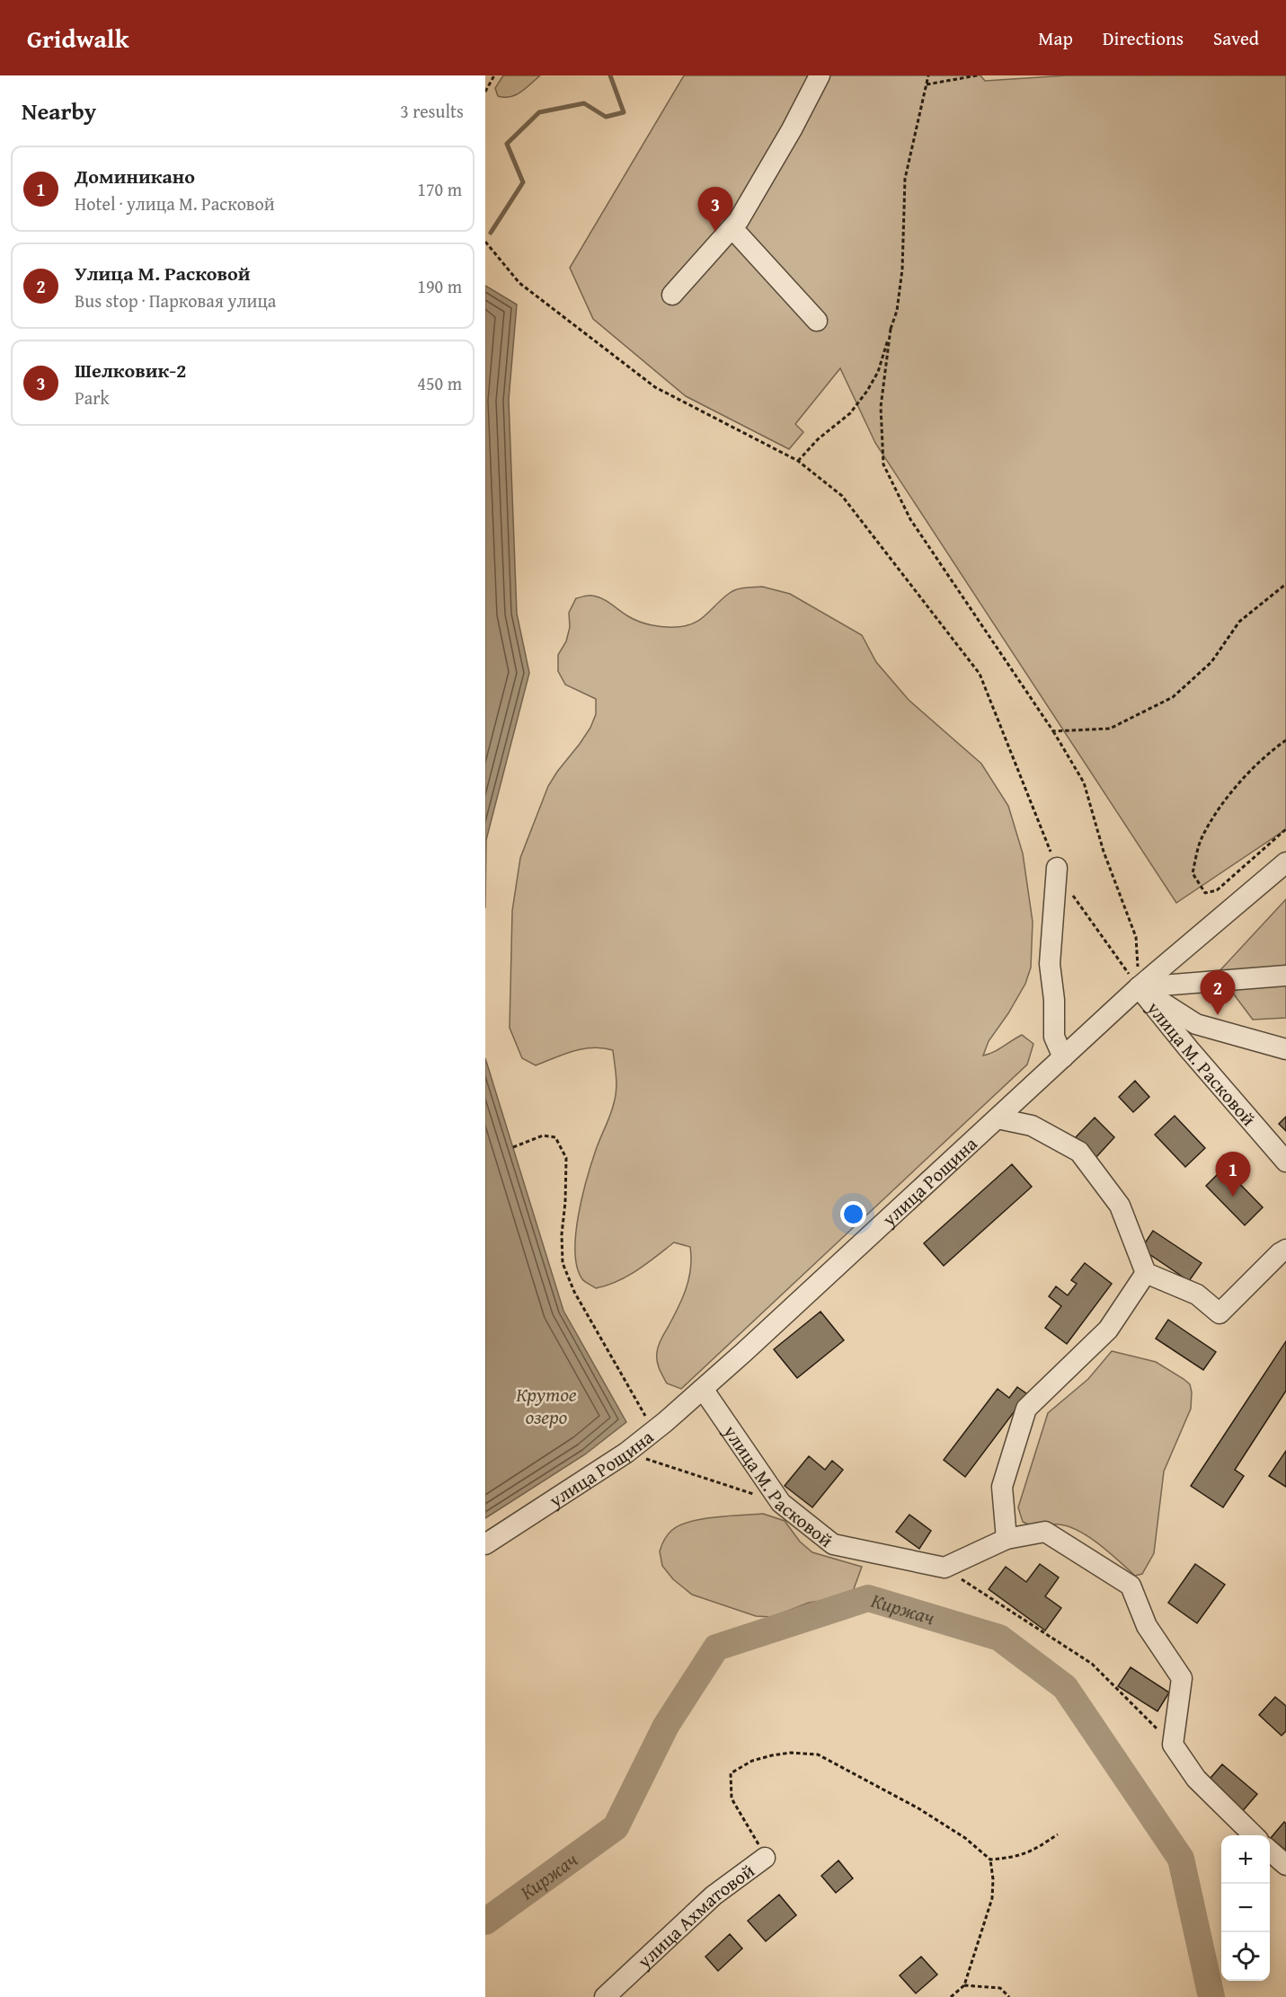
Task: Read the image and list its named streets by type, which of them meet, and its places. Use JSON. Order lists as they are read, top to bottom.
{
  "streets": {
    "street": ["улица М. Расковой", "улица Рощина", "улица Ахматовой"]
  },
  "crossings": [
    ["улица М. Расковой", "улица Рощина"]
  ],
  "water": ["Крутое озеро", "Киржач"],
  "page": {
    "header": "Gridwalk",
    "nav": ["Map", "Directions", "Saved"],
    "heading": ["Nearby", "3 results"],
    "list": [
      {
        "mark": "1",
        "name": "Доминикано",
        "note": "Hotel · улица М. Расковой",
        "value": "170 m"
      },
      {
        "mark": "2",
        "name": "Улица М. Расковой",
        "note": "Bus stop · Парковая улица",
        "value": "190 m"
      },
      {
        "mark": "3",
        "name": "Шелковик-2",
        "note": "Park",
        "value": "450 m"
      }
    ],
    "pins": ["3", "2", "1"],
    "map_buttons": ["+", "−"]
  }
}
